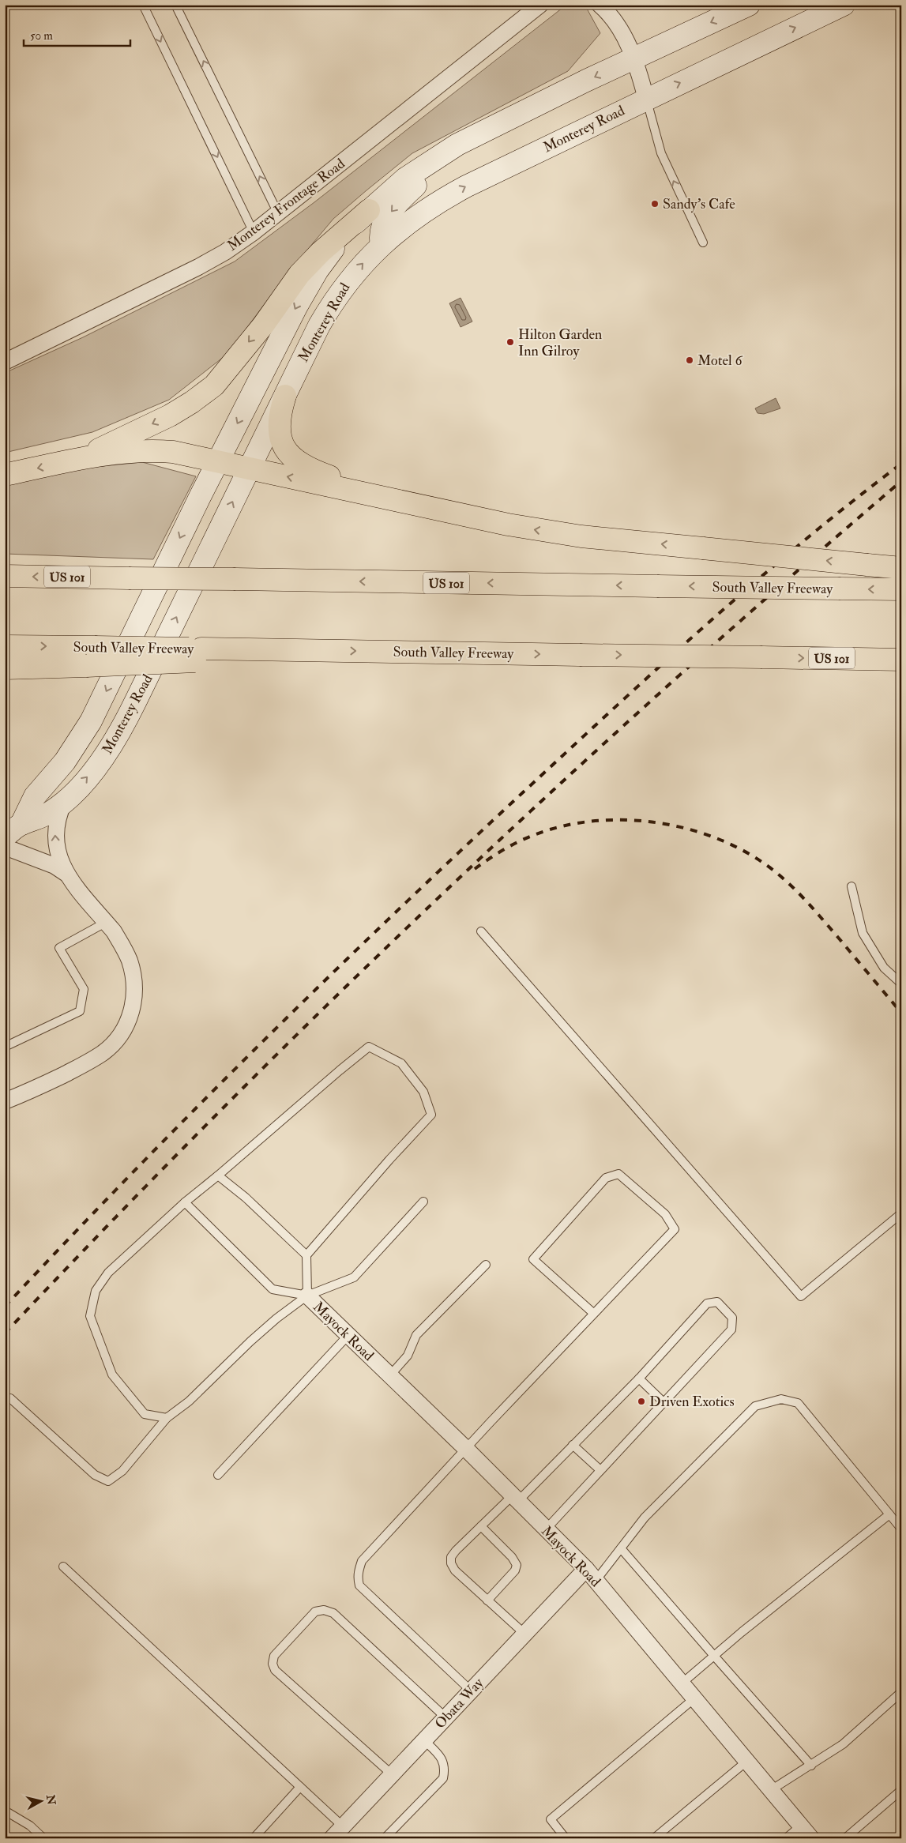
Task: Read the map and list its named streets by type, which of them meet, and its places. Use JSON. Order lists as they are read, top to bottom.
{
  "streets": {
    "highway": ["US 101", "South Valley Freeway"],
    "main road": ["Monterey Road"],
    "street": ["Monterey Frontage Road", "Mayock Road", "Obata Way"]
  },
  "crossings": [
    ["Mayock Road", "Obata Way"]
  ],
  "places": [
    "Sandy's Cafe",
    "Hilton Garden Inn Gilroy",
    "Motel 6",
    "Driven Exotics"
  ],
  "scale_bar": "50 m",
  "north": "right"
}
